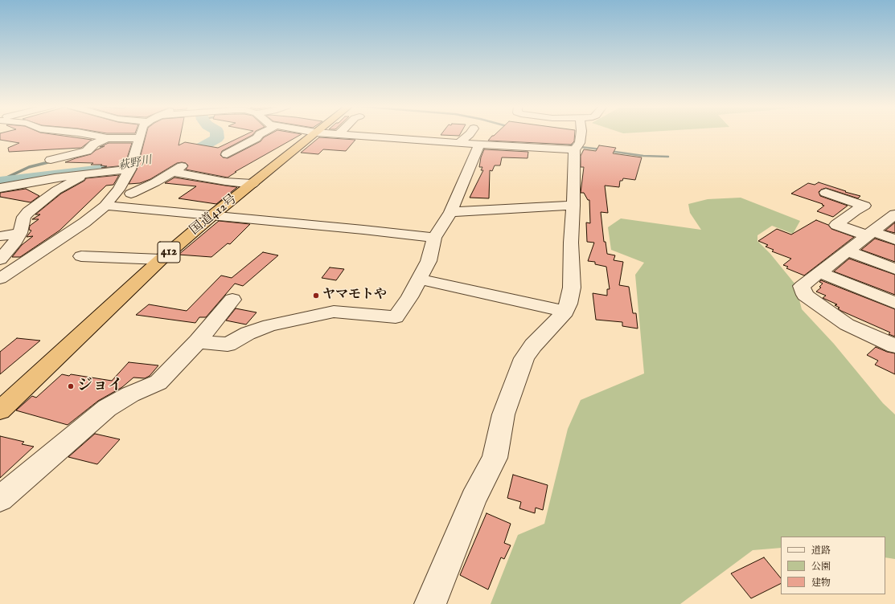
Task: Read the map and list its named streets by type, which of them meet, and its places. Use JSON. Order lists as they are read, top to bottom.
{
  "streets": {
    "highway": ["国道412号", "412"]
  },
  "water": ["萩野川"],
  "places": ["ヤマモトや", "ジョイ"],
  "legend": ["道路", "公園", "建物"]
}
